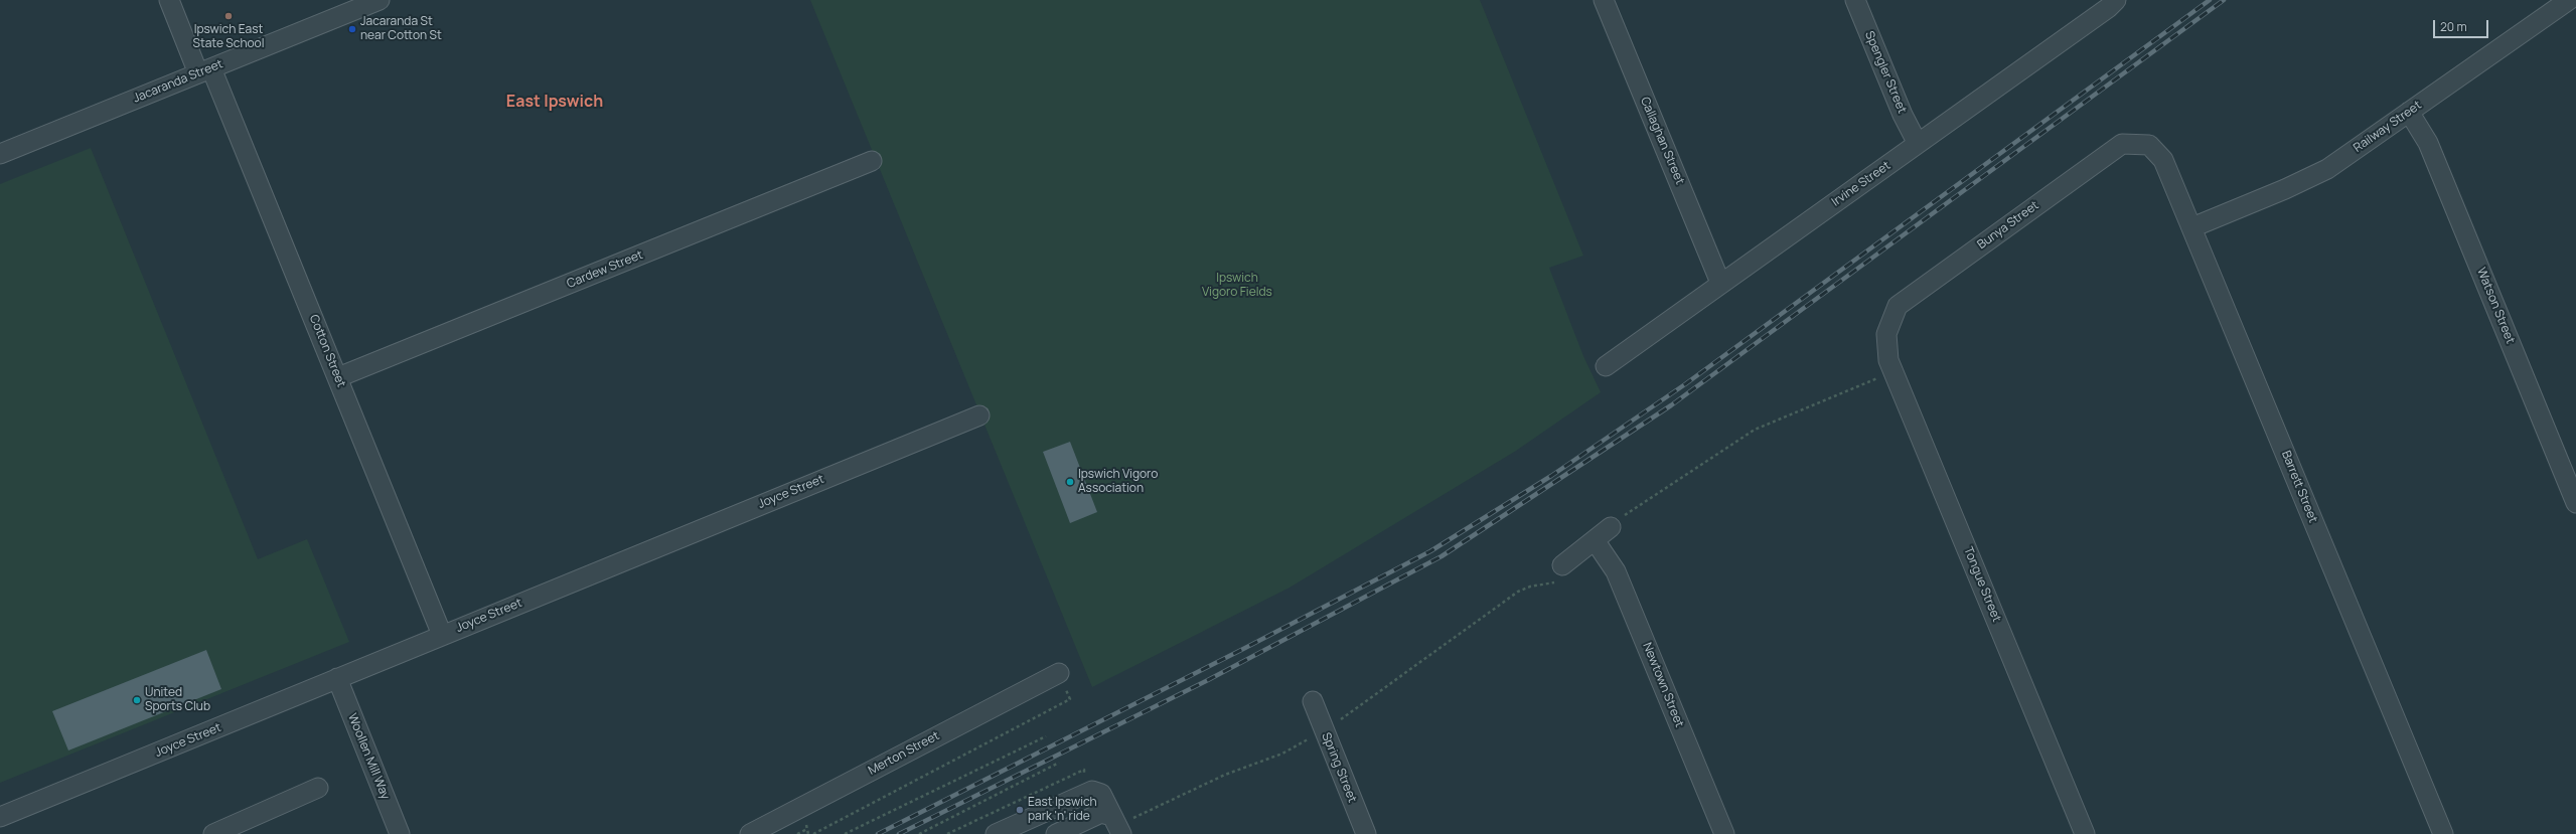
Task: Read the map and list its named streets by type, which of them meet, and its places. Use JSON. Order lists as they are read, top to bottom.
{
  "streets": {
    "street": [
      "Spengler Street",
      "Jacaranda Street",
      "Railway Street",
      "Callaghan Street",
      "Irvine Street",
      "Bunya Street",
      "Cardew Street",
      "Watson Street",
      "Cotton Street",
      "Barrett Street",
      "Joyce Street",
      "Tongue Street",
      "Newtown Street",
      "Merton Street",
      "Woollen Mill Way",
      "Spring Street"
    ]
  },
  "crossings": [
    ["Spengler Street", "Irvine Street"],
    ["Jacaranda Street", "Cotton Street"],
    ["Railway Street", "Watson Street"],
    ["Railway Street", "Barrett Street"],
    ["Callaghan Street", "Irvine Street"],
    ["Bunya Street", "Barrett Street"],
    ["Bunya Street", "Tongue Street"],
    ["Cardew Street", "Cotton Street"],
    ["Cotton Street", "Joyce Street"],
    ["Joyce Street", "Woollen Mill Way"]
  ],
  "districts": ["East Ipswich"],
  "parks": ["Ipswich Vigoro Fields"],
  "places": [
    "Ipswich East State School",
    "Jacaranda St near Cotton St",
    "Ipswich Vigoro Association",
    "United Sports Club",
    "East Ipswich park 'n' ride"
  ],
  "scale_bar": "20 m"
}
